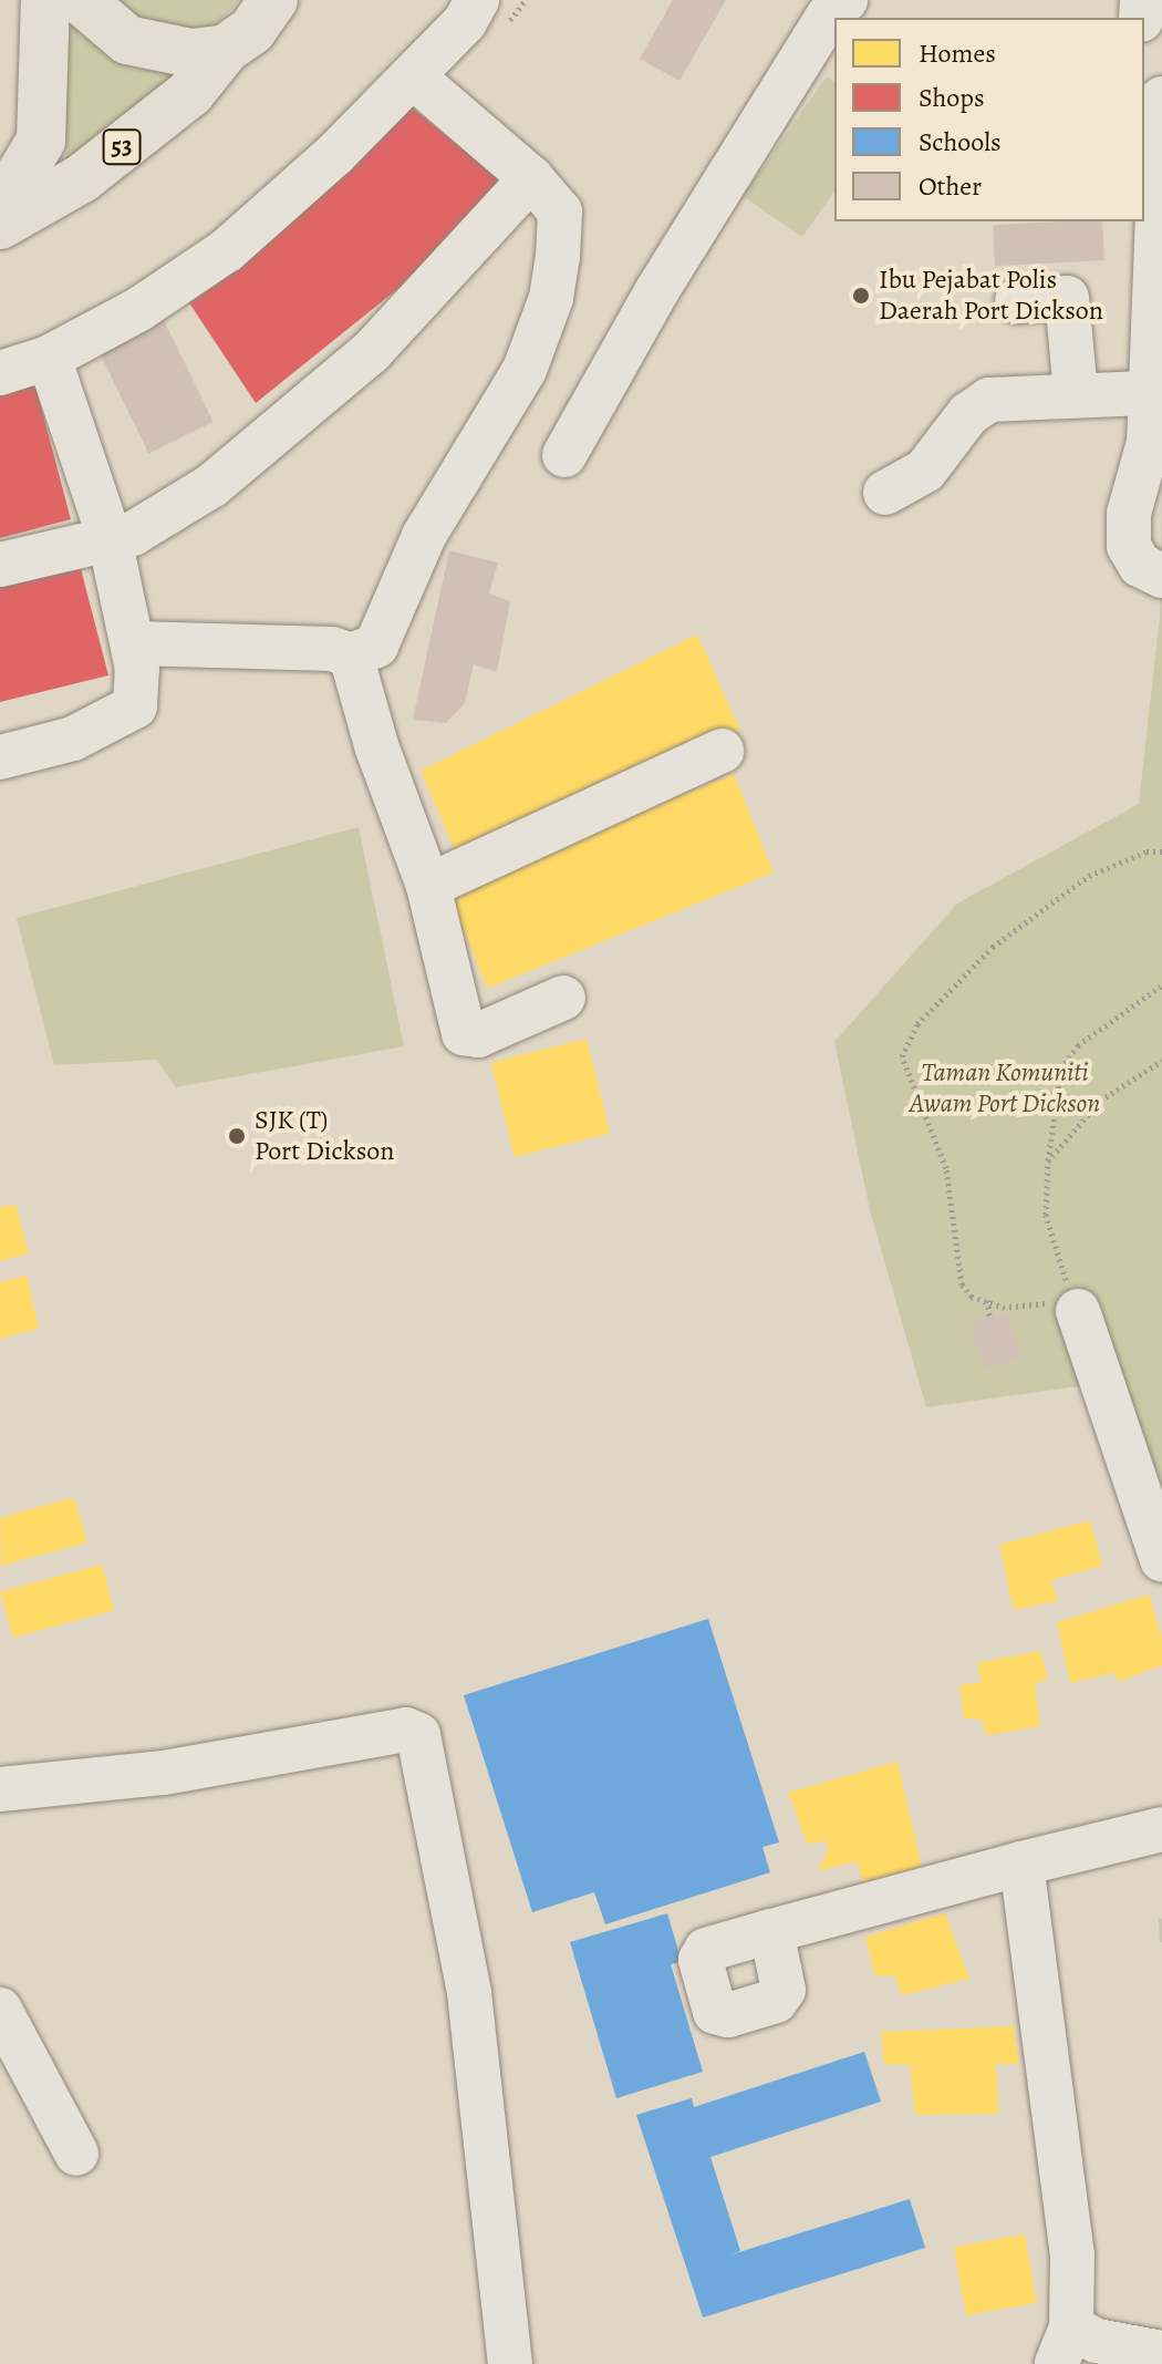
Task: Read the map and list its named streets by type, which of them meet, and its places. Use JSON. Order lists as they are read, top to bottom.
{
  "streets": {
    "main road": ["53"]
  },
  "parks": ["Taman Komuniti Awam Port Dickson"],
  "places": ["Ibu Pejabat Polis Daerah Port Dickson", "SJK (T) Port Dickson"],
  "legend": [
    "Homes",
    "Shops",
    "Schools",
    "Other"
  ]
}
